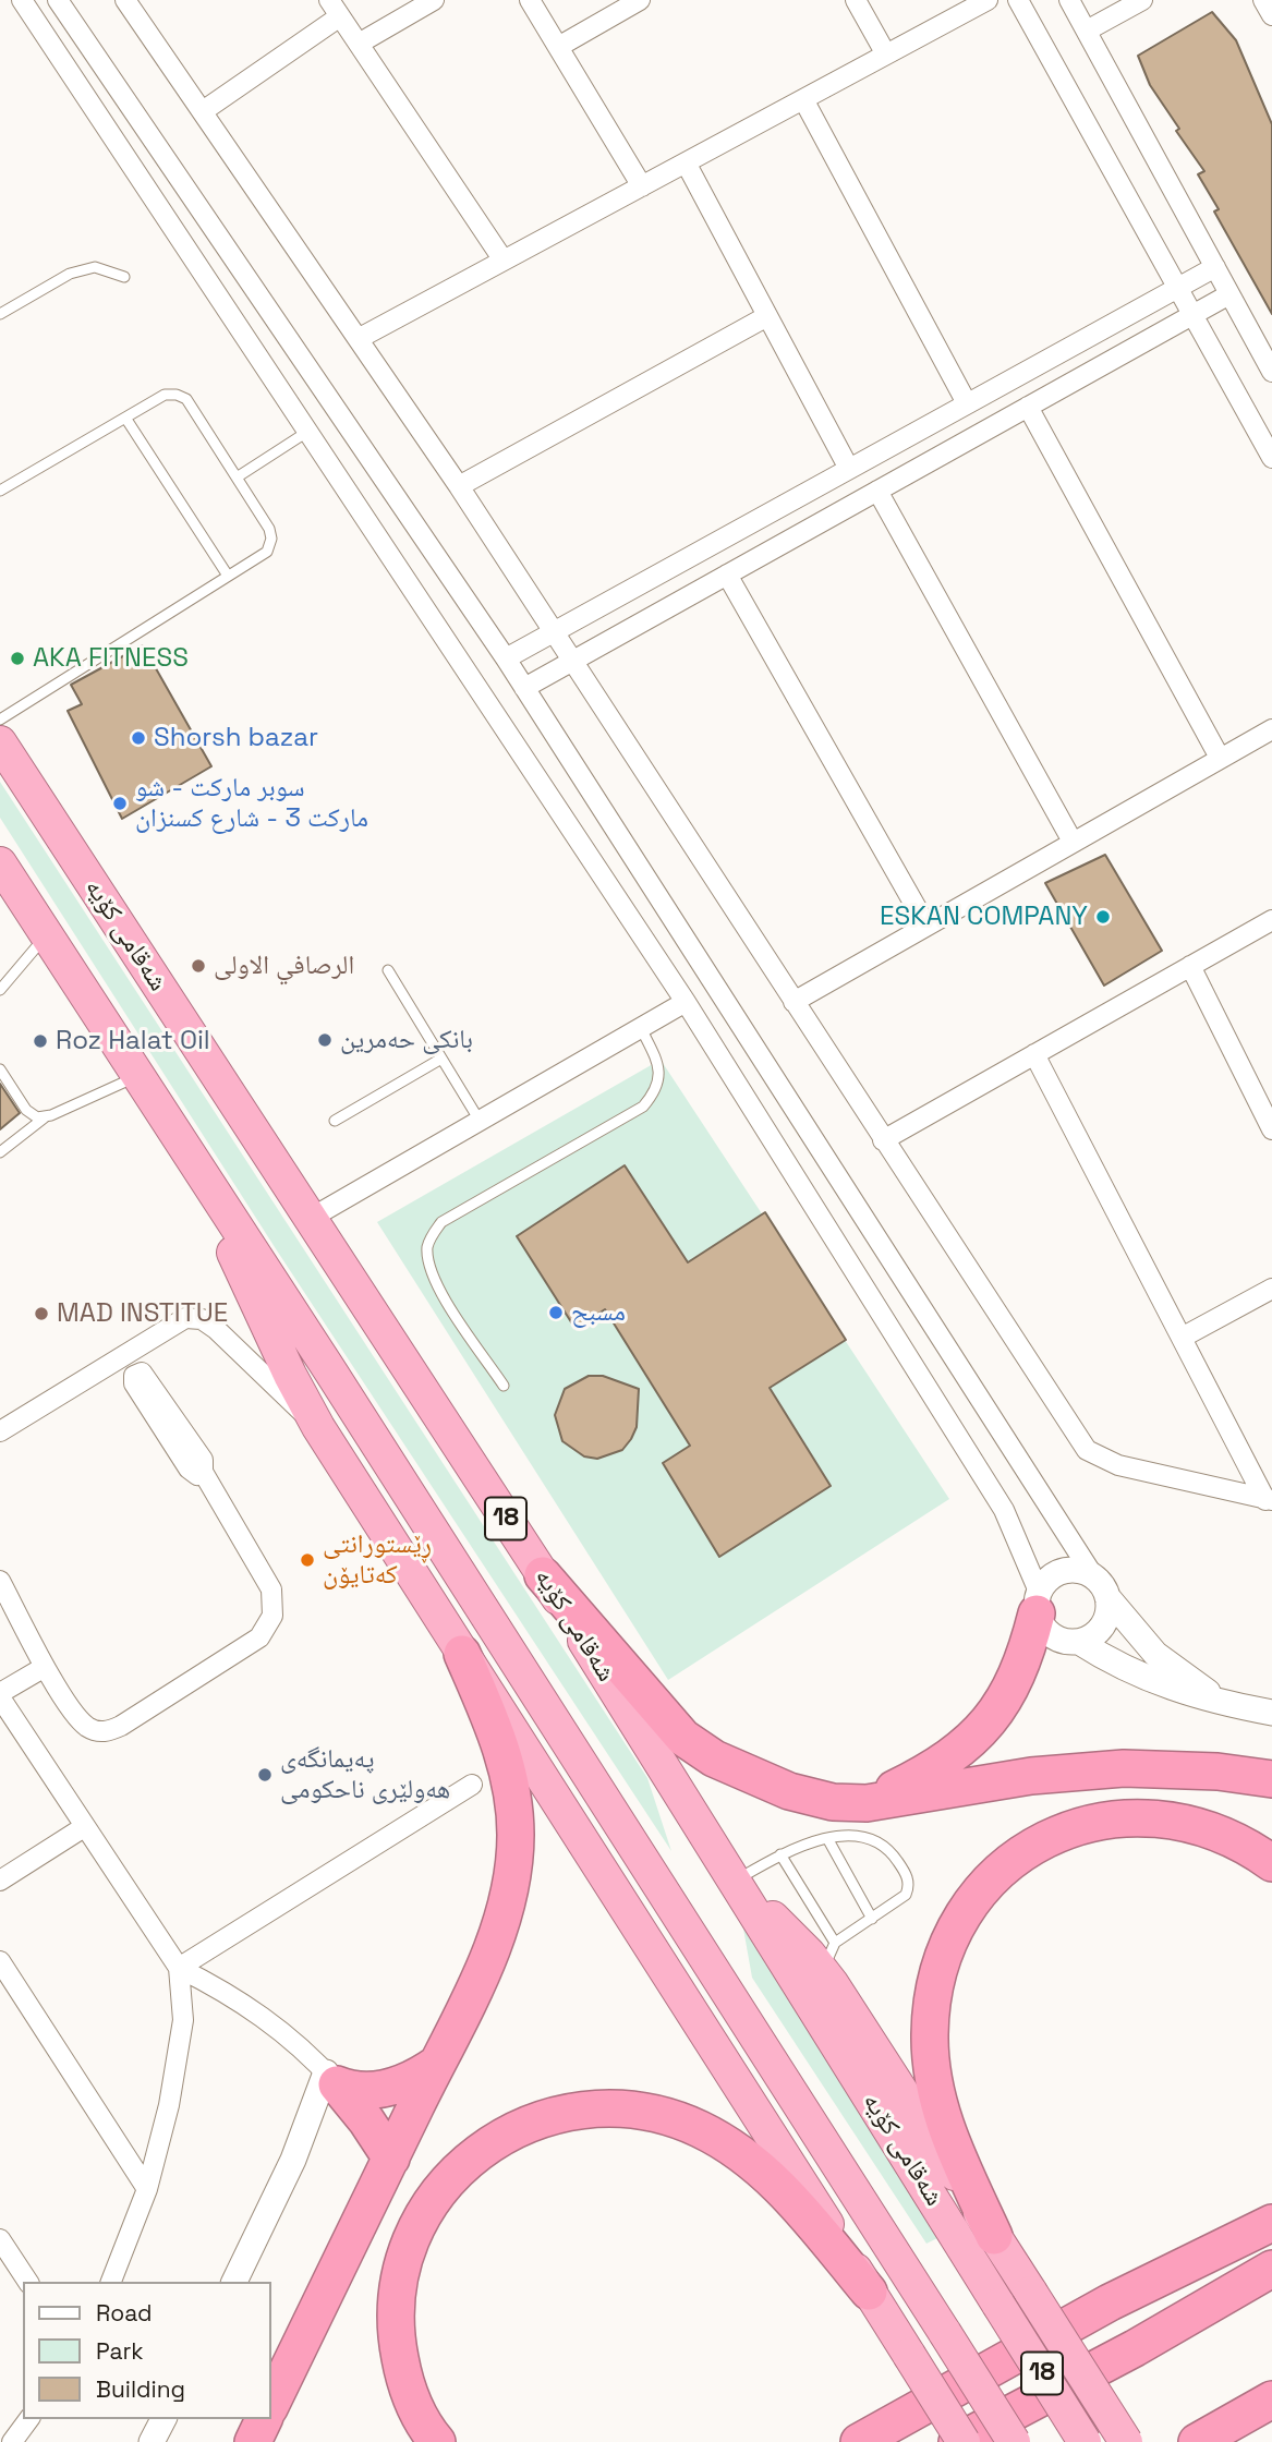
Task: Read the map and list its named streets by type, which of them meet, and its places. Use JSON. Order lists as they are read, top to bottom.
{
  "streets": {
    "highway": ["شەقامی کۆیە", "18"]
  },
  "places": [
    "AKA FITNESS",
    "Shorsh bazar",
    "سوبر ماركت - شو ماركت 3 - شارع كسنزان",
    "ESKAN COMPANY",
    "الرصافي الاولى",
    "بانكی حه‌مرین",
    "Roz Halat Oil",
    "مسبح",
    "MAD INSTITUE",
    "ڕێستورانتی کەتایۆن",
    "پەیمانگەی هەولێری ناحکومی"
  ],
  "legend": ["Road", "Park", "Building"]
}
